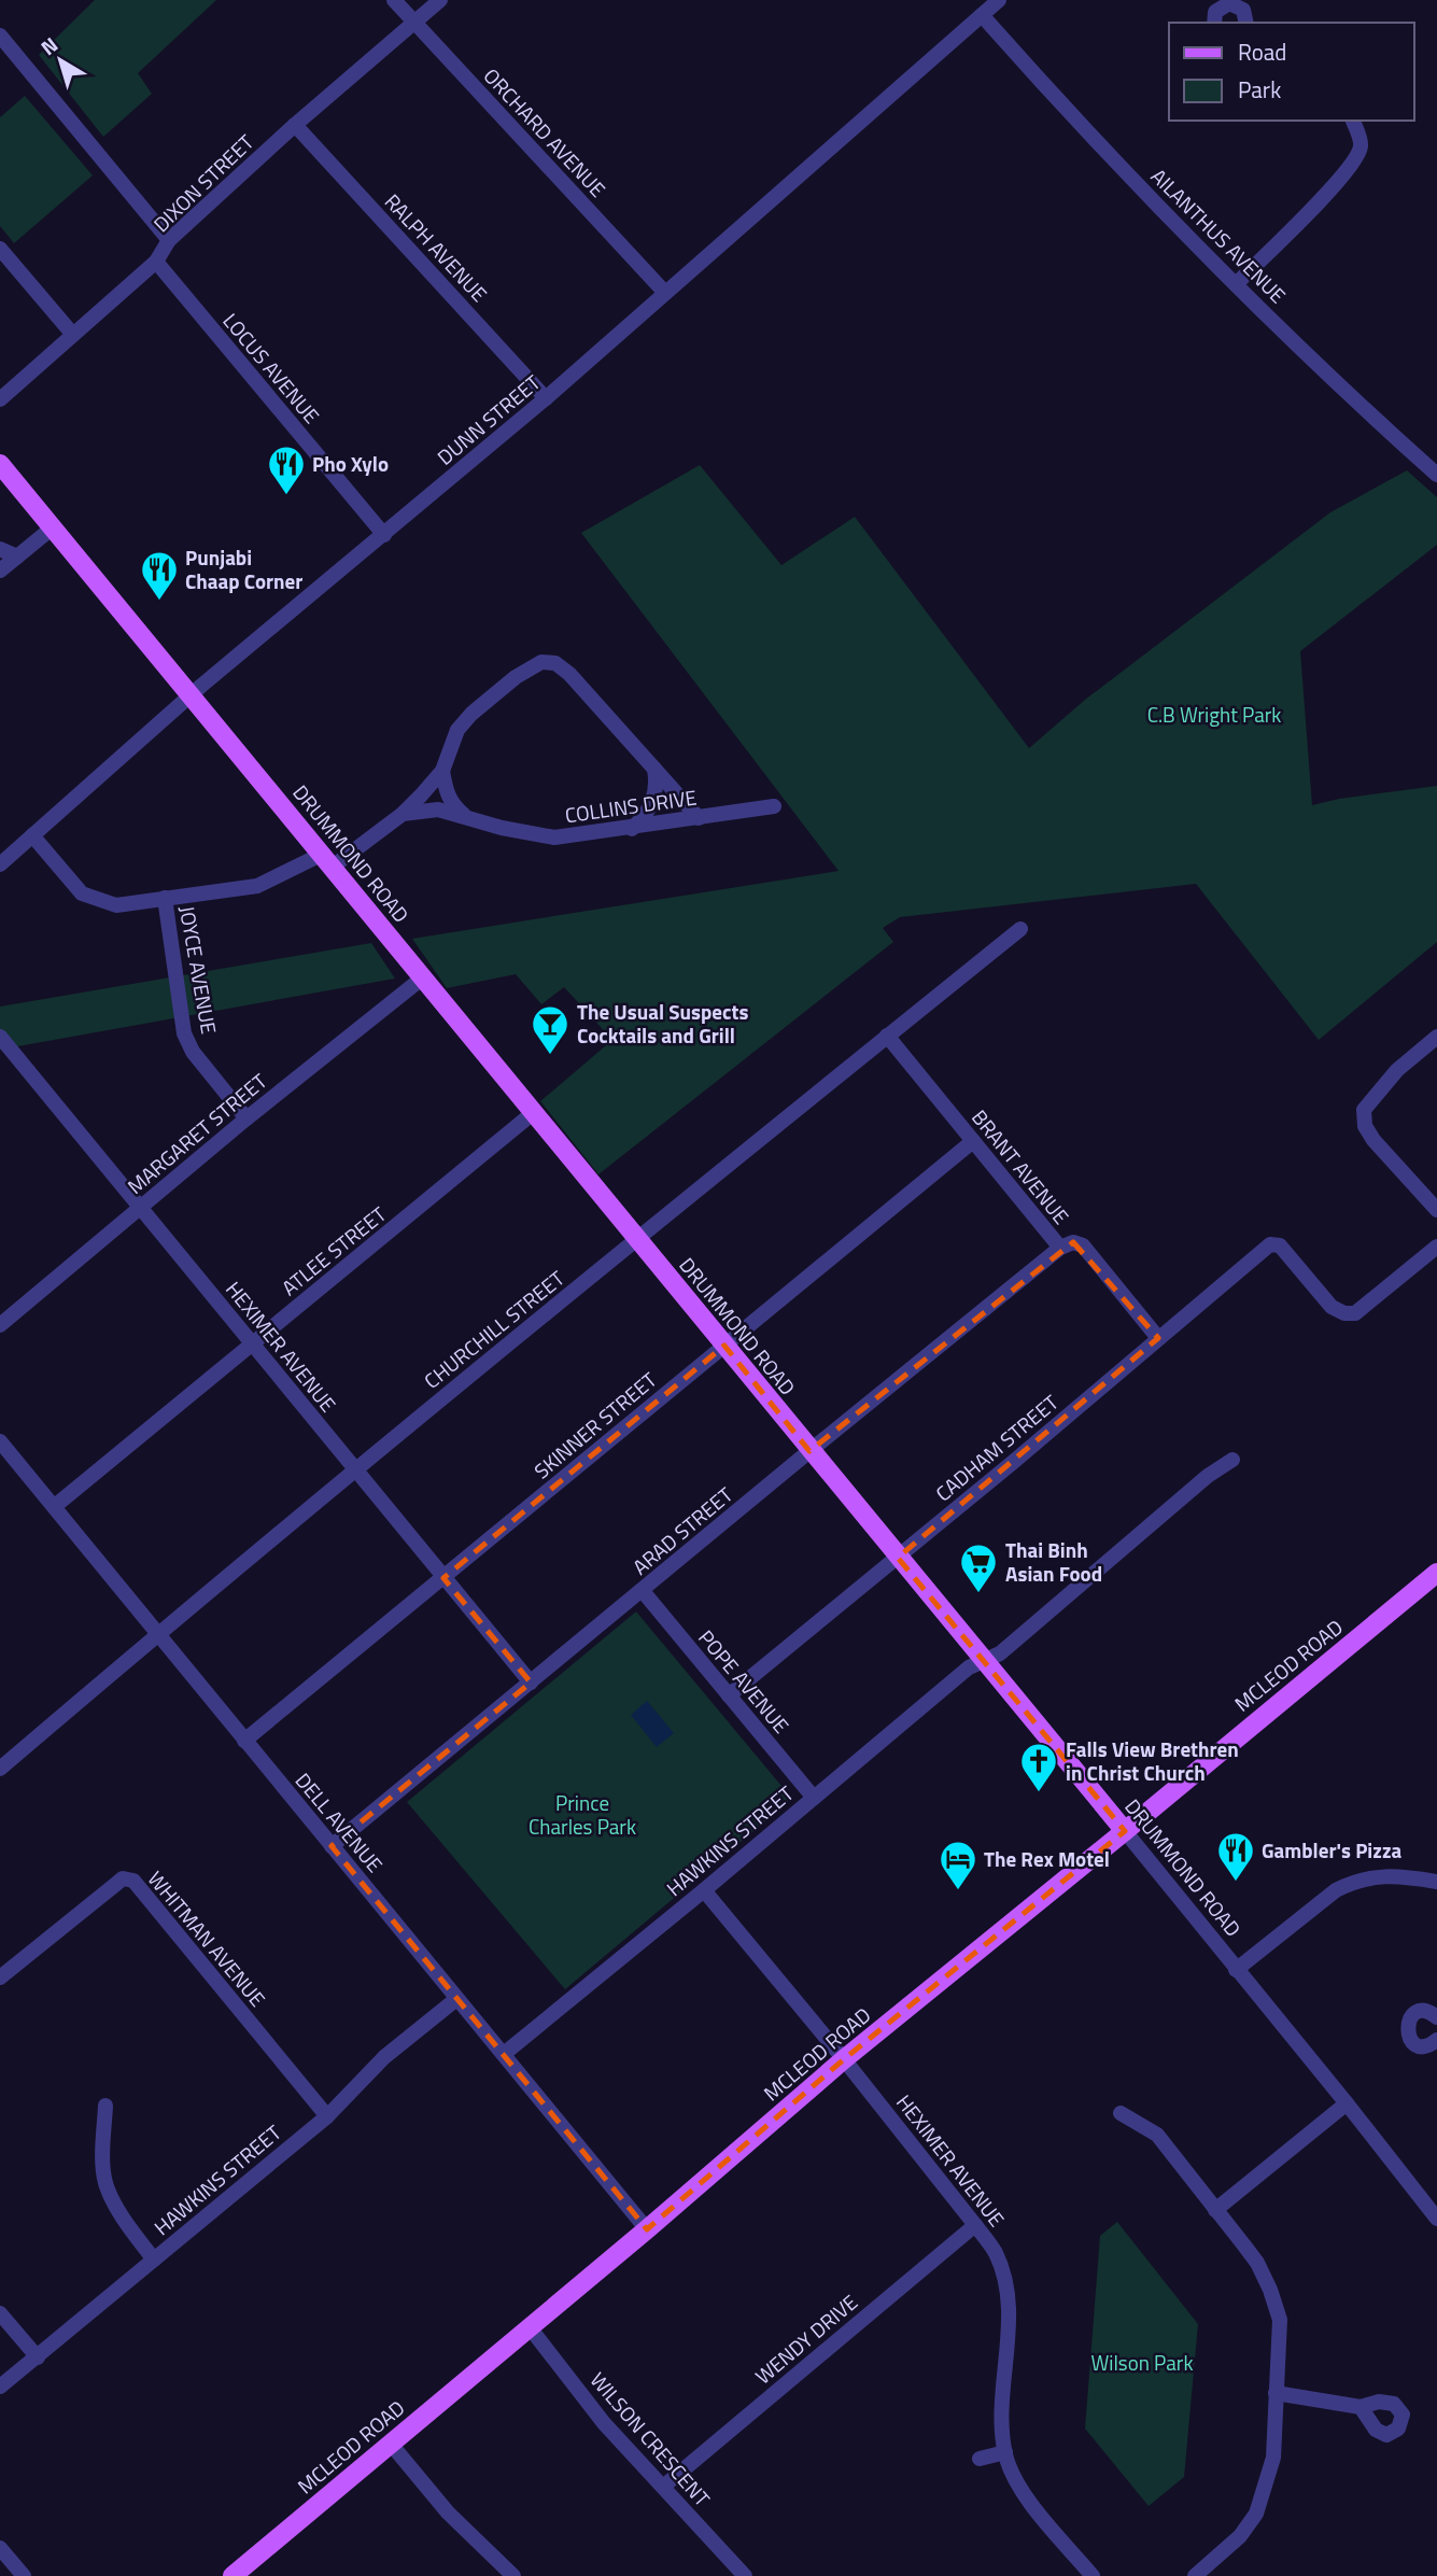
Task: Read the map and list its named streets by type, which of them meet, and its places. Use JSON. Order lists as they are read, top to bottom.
{
  "streets": {
    "main road": ["DRUMMOND ROAD", "MCLEOD ROAD"],
    "street": [
      "ORCHARD AVENUE",
      "DIXON STREET",
      "AILANTHUS AVENUE",
      "RALPH AVENUE",
      "LOCUS AVENUE",
      "DUNN STREET",
      "COLLINS DRIVE",
      "JOYCE AVENUE",
      "MARGARET STREET",
      "BRANT AVENUE",
      "ATLEE STREET",
      "CHURCHILL STREET",
      "HEXIMER AVENUE",
      "SKINNER STREET",
      "CADHAM STREET",
      "ARAD STREET",
      "POPE AVENUE",
      "DELL AVENUE",
      "HAWKINS STREET",
      "WHITMAN AVENUE",
      "WENDY DRIVE",
      "WILSON CRESCENT"
    ]
  },
  "crossings": [
    ["ORCHARD AVENUE", "DIXON STREET"],
    ["ORCHARD AVENUE", "DUNN STREET"],
    ["DIXON STREET", "RALPH AVENUE"],
    ["DIXON STREET", "LOCUS AVENUE"],
    ["AILANTHUS AVENUE", "DUNN STREET"],
    ["RALPH AVENUE", "DUNN STREET"],
    ["LOCUS AVENUE", "DUNN STREET"],
    ["DUNN STREET", "DRUMMOND ROAD"],
    ["DRUMMOND ROAD", "MARGARET STREET"],
    ["DRUMMOND ROAD", "ATLEE STREET"],
    ["DRUMMOND ROAD", "CHURCHILL STREET"],
    ["DRUMMOND ROAD", "SKINNER STREET"],
    ["DRUMMOND ROAD", "CADHAM STREET"],
    ["DRUMMOND ROAD", "ARAD STREET"],
    ["DRUMMOND ROAD", "MCLEOD ROAD"],
    ["DRUMMOND ROAD", "HAWKINS STREET"],
    ["JOYCE AVENUE", "MARGARET STREET"],
    ["MARGARET STREET", "HEXIMER AVENUE"],
    ["BRANT AVENUE", "CHURCHILL STREET"],
    ["BRANT AVENUE", "SKINNER STREET"],
    ["BRANT AVENUE", "CADHAM STREET"],
    ["BRANT AVENUE", "ARAD STREET"],
    ["ATLEE STREET", "HEXIMER AVENUE"],
    ["ATLEE STREET", "DELL AVENUE"],
    ["CHURCHILL STREET", "HEXIMER AVENUE"],
    ["CHURCHILL STREET", "DELL AVENUE"],
    ["HEXIMER AVENUE", "SKINNER STREET"],
    ["HEXIMER AVENUE", "ARAD STREET"],
    ["HEXIMER AVENUE", "MCLEOD ROAD"],
    ["HEXIMER AVENUE", "HAWKINS STREET"],
    ["HEXIMER AVENUE", "WENDY DRIVE"],
    ["SKINNER STREET", "DELL AVENUE"],
    ["CADHAM STREET", "POPE AVENUE"],
    ["ARAD STREET", "POPE AVENUE"],
    ["ARAD STREET", "DELL AVENUE"],
    ["MCLEOD ROAD", "DELL AVENUE"],
    ["MCLEOD ROAD", "WILSON CRESCENT"],
    ["POPE AVENUE", "HAWKINS STREET"],
    ["DELL AVENUE", "HAWKINS STREET"],
    ["HAWKINS STREET", "WHITMAN AVENUE"],
    ["WENDY DRIVE", "WILSON CRESCENT"]
  ],
  "parks": ["C.B Wright Park", "Prince Charles Park", "Wilson Park"],
  "places": {
    "restaurant": ["Pho Xylo", "Punjabi Chaap Corner", "Gambler's Pizza"],
    "bar": ["The Usual Suspects Cocktails and Grill"],
    "supermarket": ["Thai Binh Asian Food"],
    "church": ["Falls View Brethren in Christ Church"],
    "hotel": ["The Rex Motel"]
  },
  "legend": ["Road", "Park"],
  "north": "top left"
}
